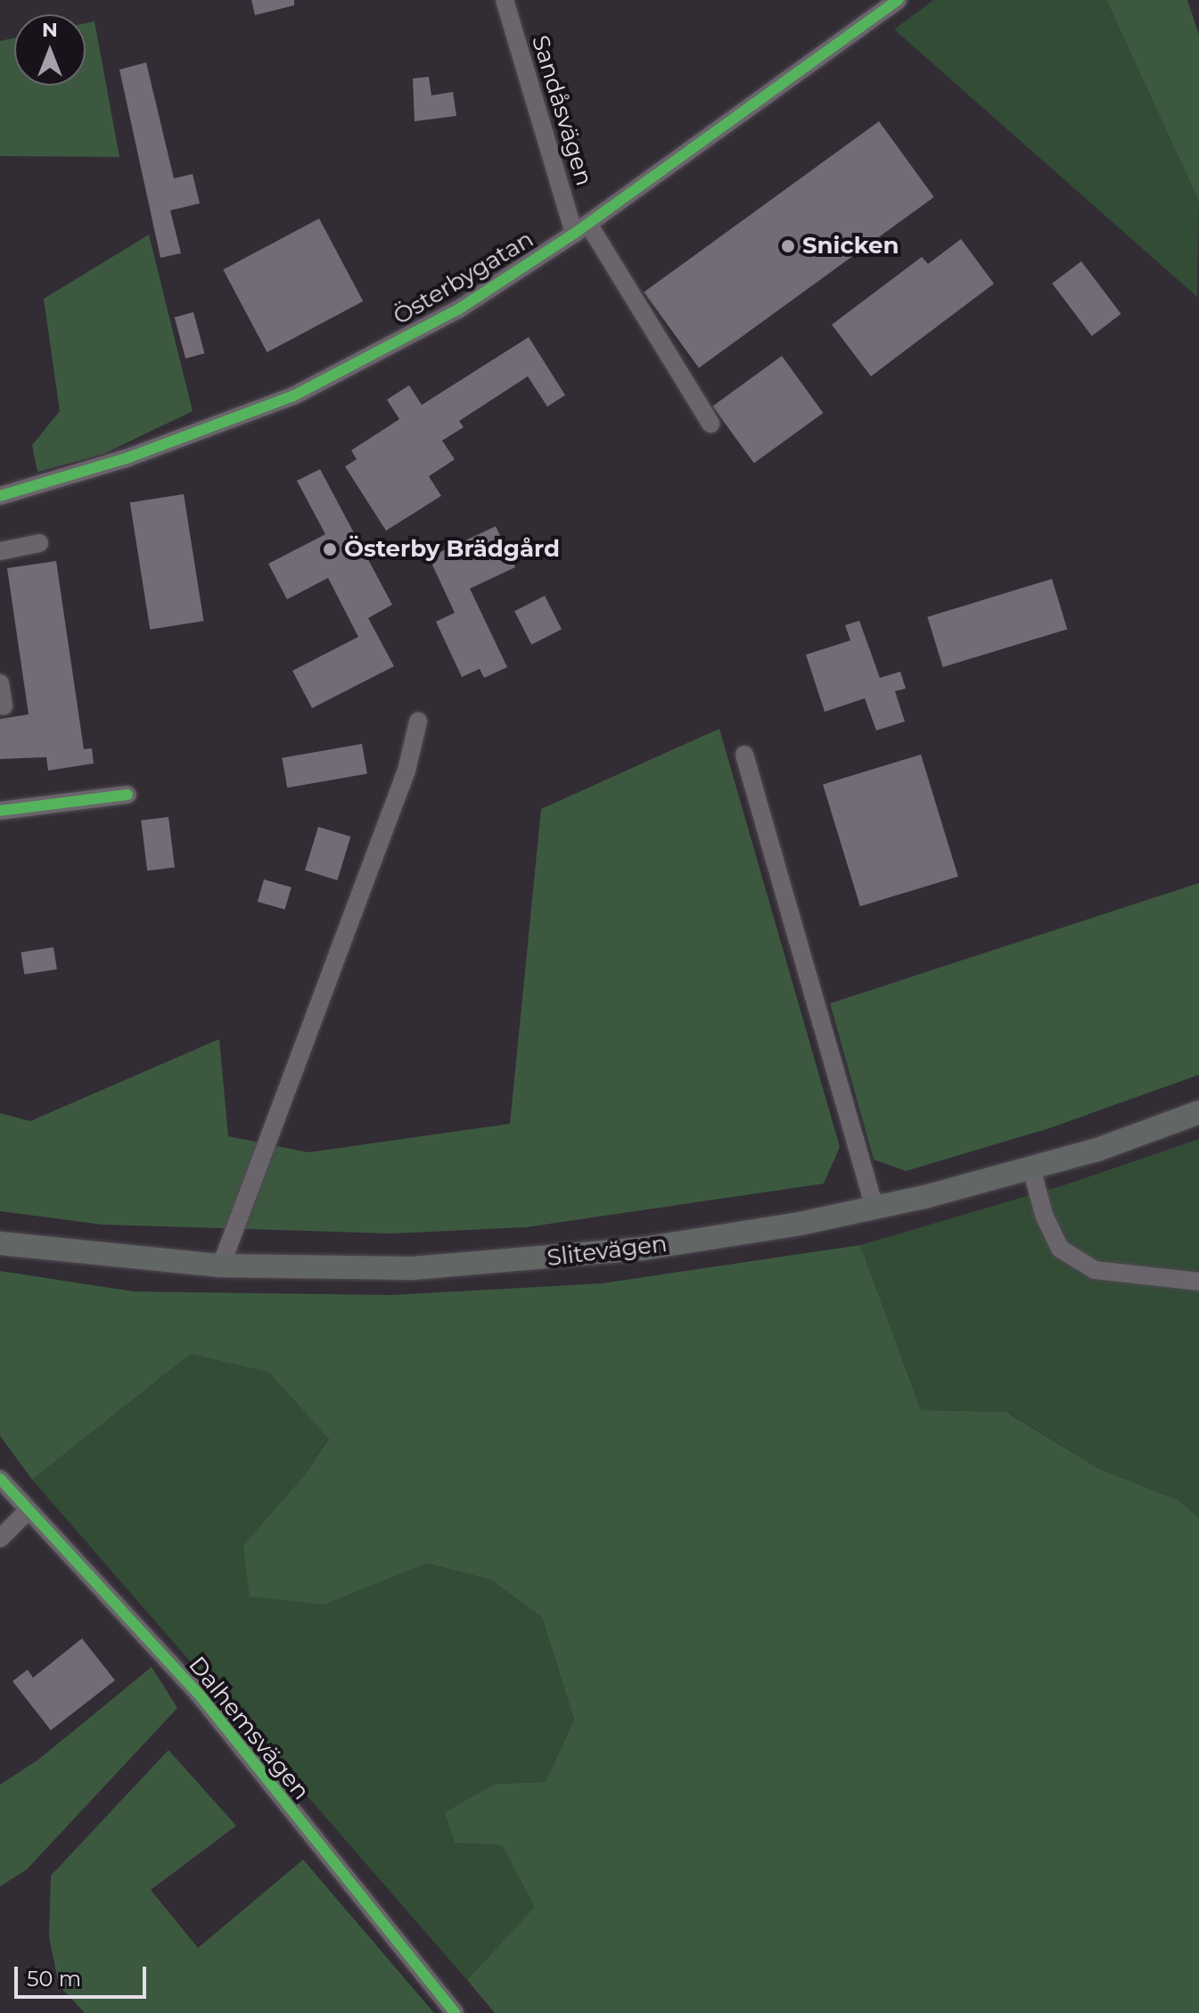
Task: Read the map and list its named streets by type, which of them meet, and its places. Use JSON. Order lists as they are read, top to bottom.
{
  "streets": {
    "main road": ["Slitevägen"],
    "street": ["Sandåsvägen", "Österbygatan", "Dalhemsvägen"]
  },
  "crossings": [
    ["Sandåsvägen", "Österbygatan"]
  ],
  "places": ["Snicken", "Österby Brädgård"],
  "scale_bar": "50 m",
  "north": "top"
}
